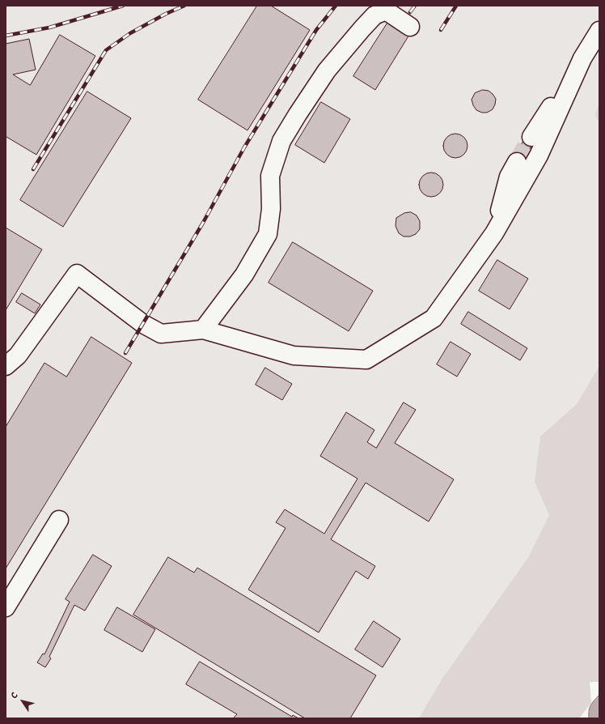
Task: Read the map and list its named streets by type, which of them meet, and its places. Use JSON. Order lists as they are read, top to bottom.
{
  "north": "top left"
}
